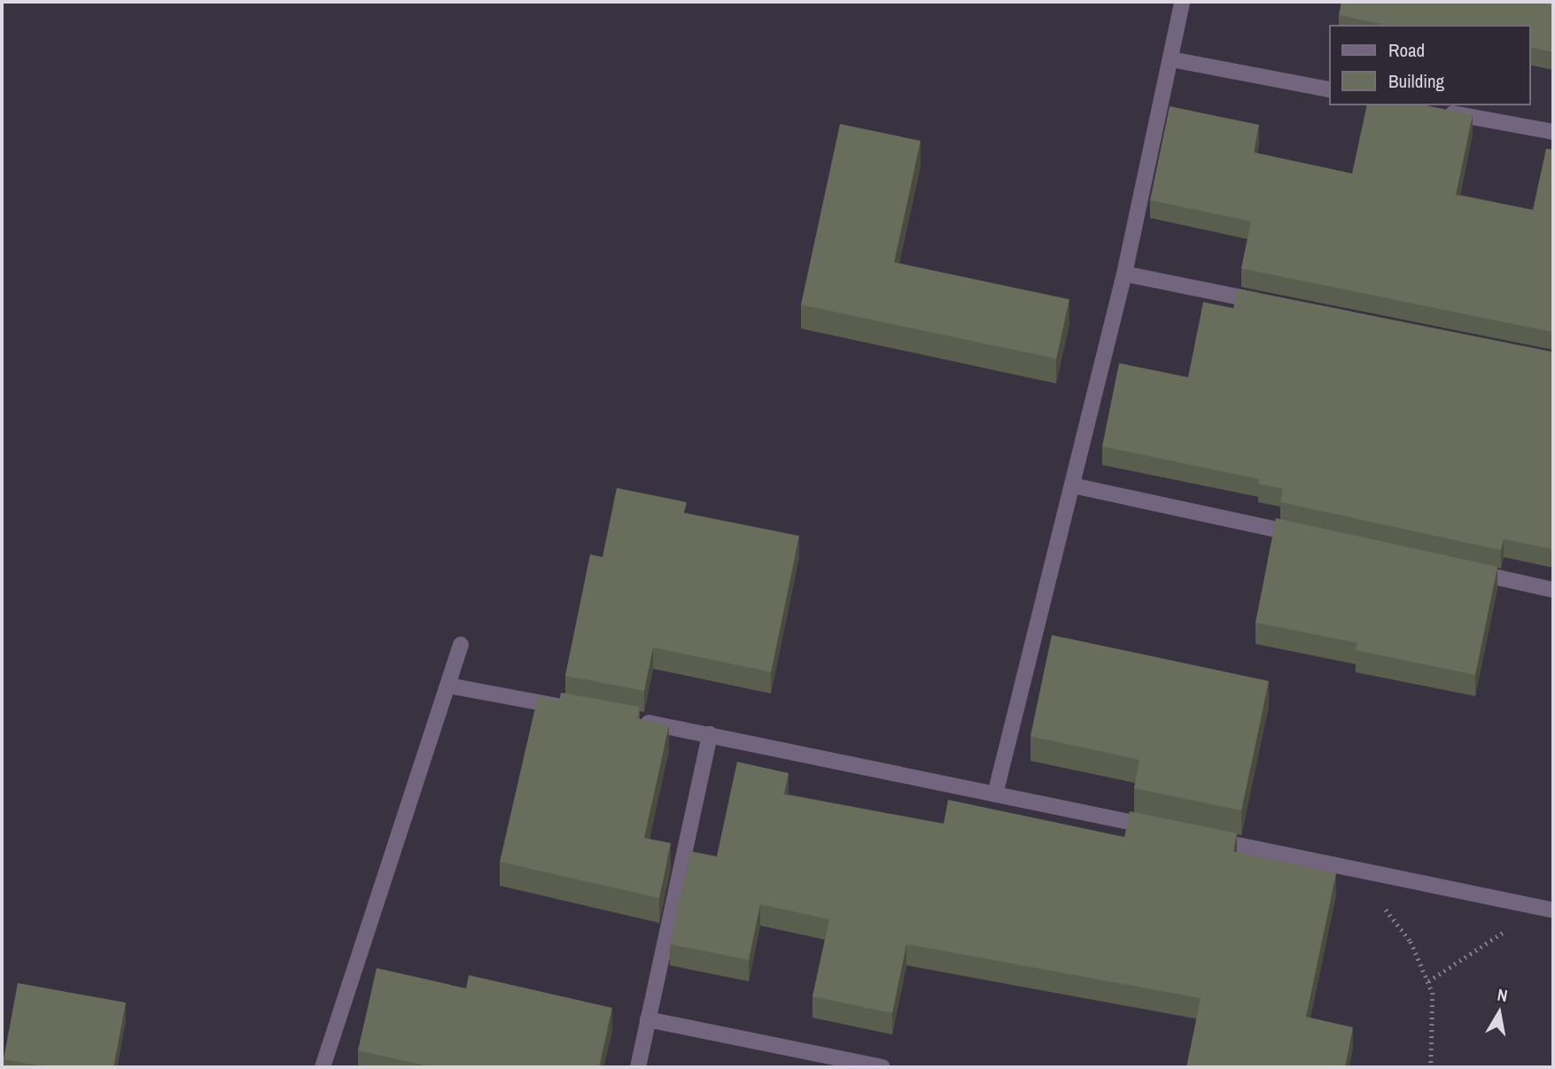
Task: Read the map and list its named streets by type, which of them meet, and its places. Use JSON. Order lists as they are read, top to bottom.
{
  "legend": ["Road", "Building"],
  "north": "top"
}
